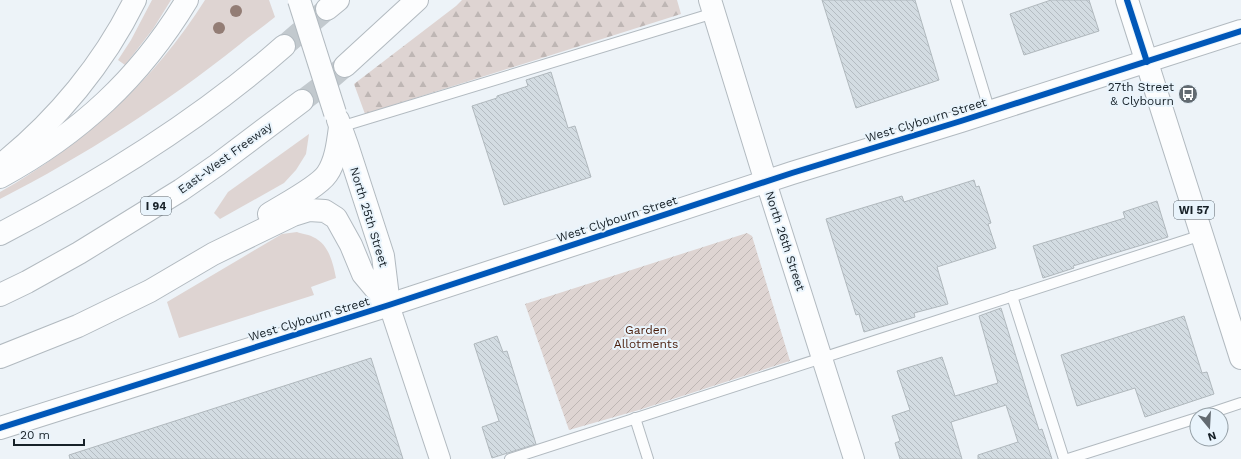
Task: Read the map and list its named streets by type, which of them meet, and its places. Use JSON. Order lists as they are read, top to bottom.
{
  "streets": {
    "main road": [
      "West Clybourn Street",
      "East-West Freeway",
      "I 94",
      "WI 57",
      "North 25th Street",
      "North 26th Street"
    ]
  },
  "crossings": [
    ["West Clybourn Street", "WI 57"],
    ["West Clybourn Street", "North 25th Street"],
    ["West Clybourn Street", "North 26th Street"]
  ],
  "parks": ["Garden Allotments"],
  "places": {
    "bus stop": ["27th Street & Clybourn"]
  },
  "scale_bar": "20 m",
  "north": "bottom"
}
